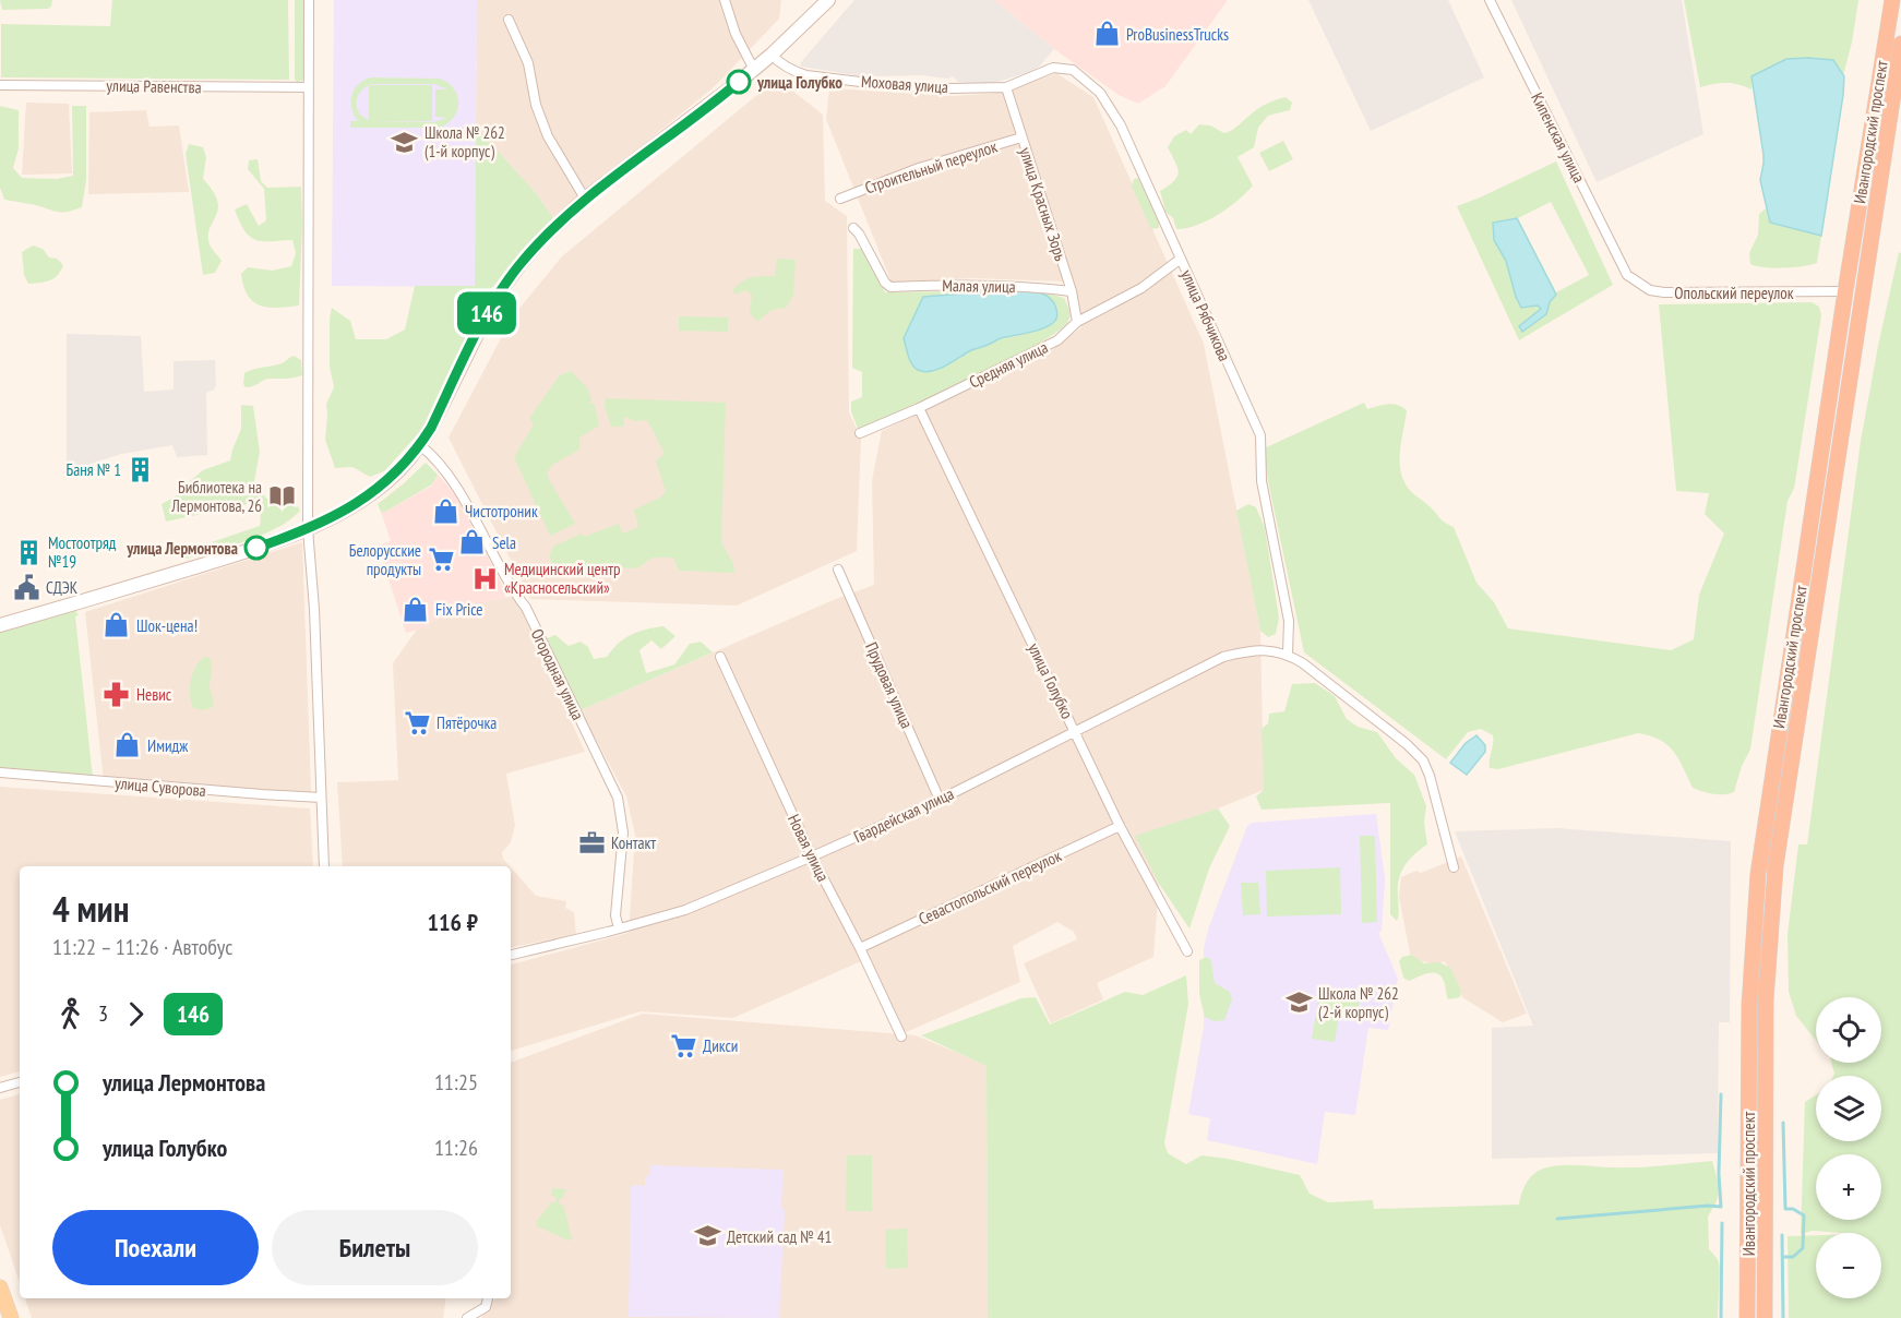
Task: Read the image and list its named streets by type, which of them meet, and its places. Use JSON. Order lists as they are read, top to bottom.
{
  "streets": {
    "highway": ["Ивангородский проспект"],
    "street": [
      "Моховая улица",
      "улица Равенства",
      "Кипенская улица",
      "Строительный переулок",
      "улица Красных Зорь",
      "Малая улица",
      "Опольский переулок",
      "улица Рябчикова",
      "Средняя улица",
      "Огородная улица",
      "улица Голубко",
      "Прудовая улица",
      "улица Суворова",
      "Гвардейская улица",
      "Новая улица",
      "Севастопольский переулок"
    ]
  },
  "crossings": [
    ["Моховая улица", "улица Красных Зорь"],
    ["Моховая улица", "улица Рябчикова"],
    ["Ивангородский проспект", "Опольский переулок"],
    ["Кипенская улица", "Опольский переулок"],
    ["Строительный переулок", "улица Красных Зорь"],
    ["улица Красных Зорь", "Малая улица"],
    ["улица Красных Зорь", "улица Рябчикова"],
    ["улица Красных Зорь", "Средняя улица"],
    ["улица Рябчикова", "Средняя улица"],
    ["улица Рябчикова", "Гвардейская улица"],
    ["Средняя улица", "улица Голубко"],
    ["Огородная улица", "Гвардейская улица"],
    ["улица Голубко", "Гвардейская улица"],
    ["улица Голубко", "Севастопольский переулок"],
    ["Прудовая улица", "Гвардейская улица"],
    ["Гвардейская улица", "Новая улица"],
    ["Новая улица", "Севастопольский переулок"]
  ],
  "places": {
    "shop": [
      "ProBusinessTrucks",
      "Чистотроник",
      "Sela",
      "Fix Price",
      "Шок-цена!",
      "Имидж"
    ],
    "other": ["улица Голубко", "улица Лермонтова"],
    "school or university": ["Школа № 262 (1-й корпус)", "Школа № 262 (2-й корпус)", "Детский сад № 41"],
    "building": ["Баня № 1", "Мостоотряд №19"],
    "library": ["Библиотека на Лермонтова, 26"],
    "supermarket": ["Белорусские продукты", "Пятёрочка", "Дикси"],
    "hospital": ["Медицинский центр «Красносельский»"],
    "public building": ["СДЭК"],
    "pharmacy": ["Невис"],
    "office": ["Контакт"]
  },
  "lines": ["bus line 146"],
  "page": {
    "on_map": "146",
    "heading": ["4 мин", "11:22 – 11:26 · Автобус", "116 ₽"],
    "legs": ["3", "146"],
    "map_buttons": ["+", "−"],
    "list": [
      {
        "name": "улица Лермонтова",
        "value": "11:25"
      },
      {
        "name": "улица Голубко",
        "value": "11:26"
      }
    ],
    "buttons": ["Поехали", "Билеты"]
  }
}
